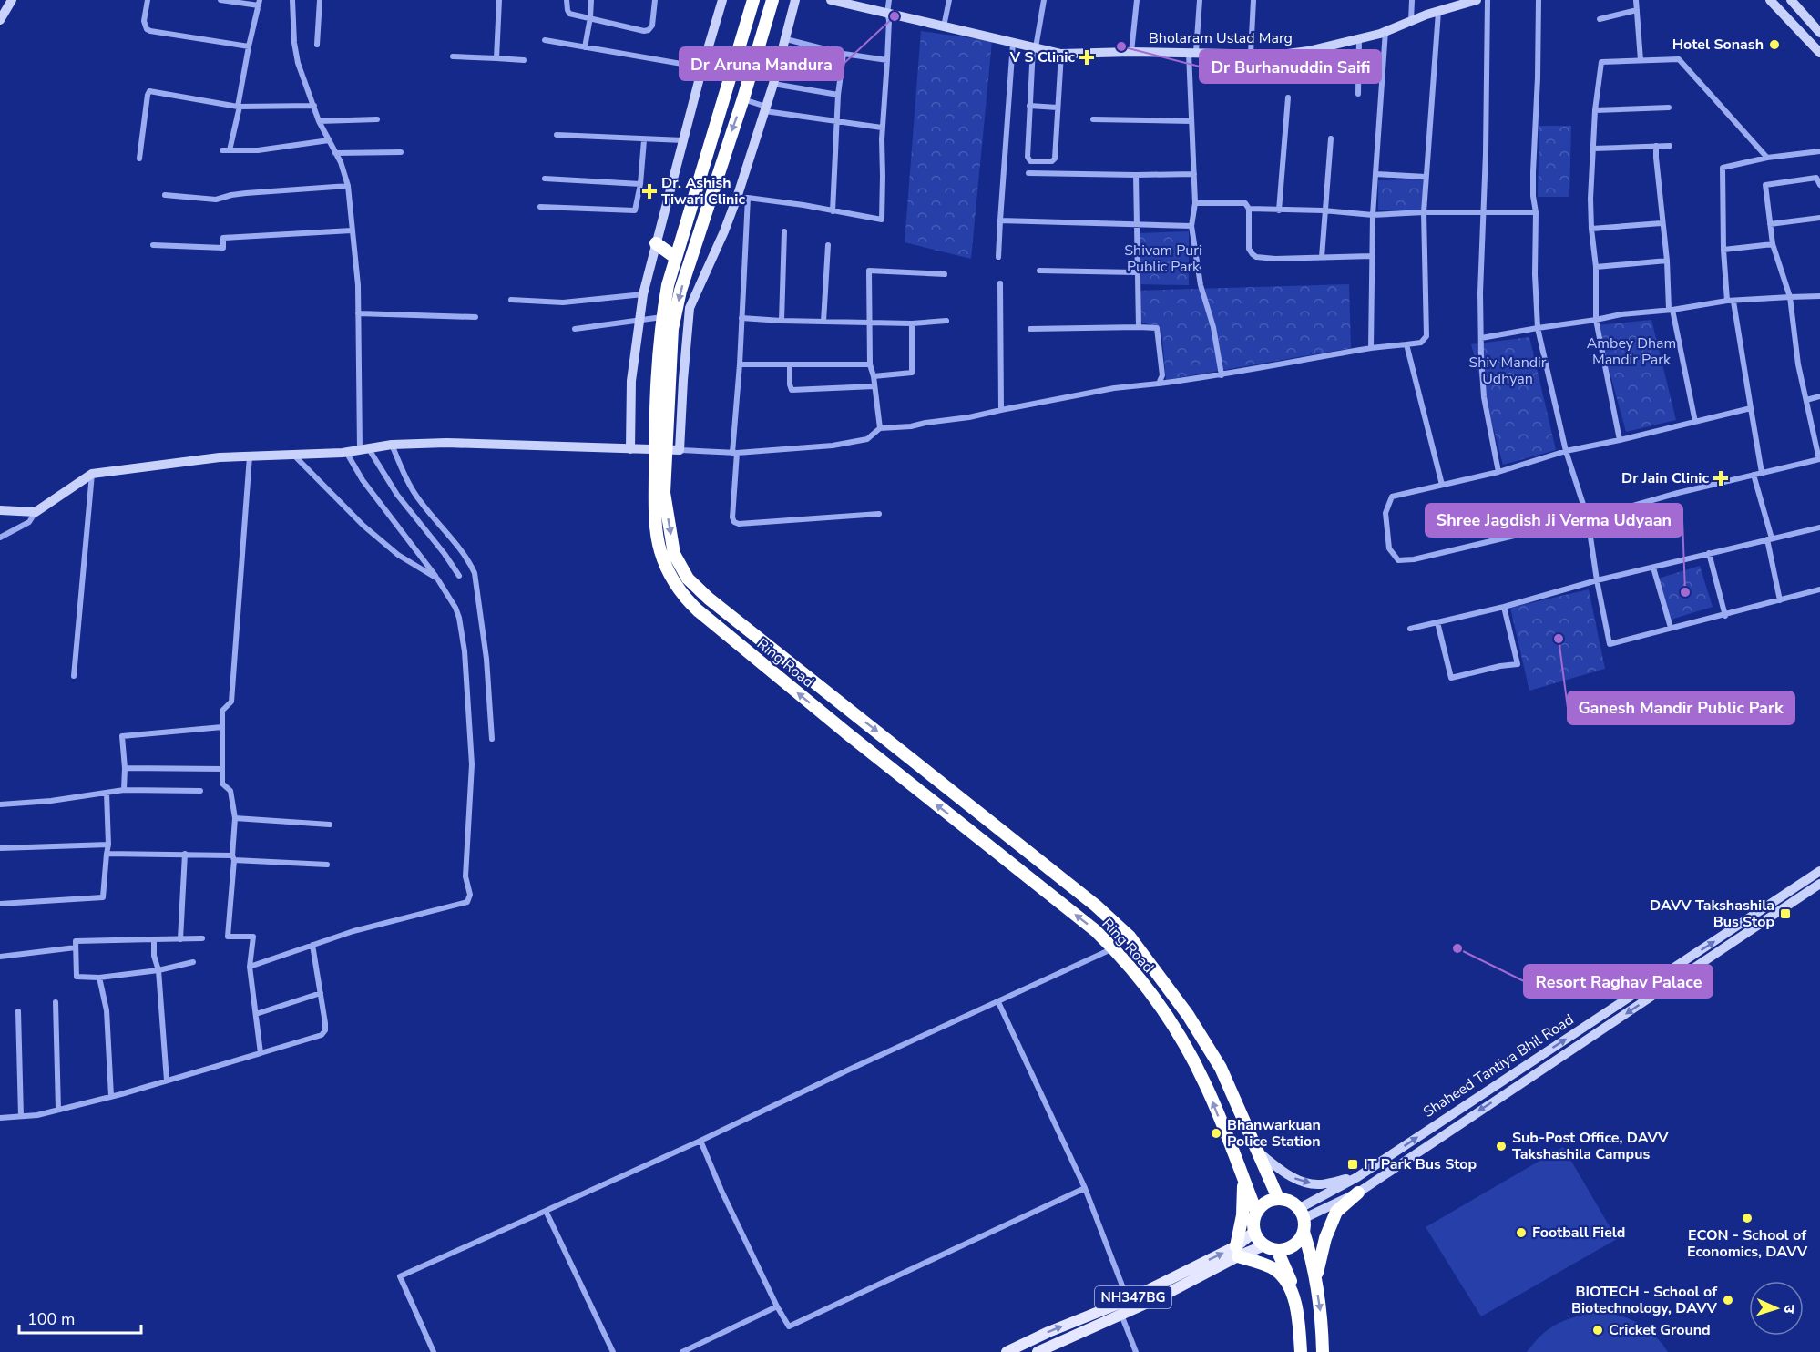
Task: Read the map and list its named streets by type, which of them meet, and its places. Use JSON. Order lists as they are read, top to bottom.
{
  "streets": {
    "highway": ["Ring Road"],
    "main road": ["NH347BG"],
    "street": ["Bholaram Ustad Marg", "Shaheed Tantiya Bhil Road"]
  },
  "crossings": [
    ["Ring Road", "Shaheed Tantiya Bhil Road"],
    ["Ring Road", "NH347BG"],
    ["Shaheed Tantiya Bhil Road", "NH347BG"]
  ],
  "parks": ["Shivam Puri Public Park", "Ambey Dham Mandir Park", "Shiv Mandir Udhyan"],
  "places": {
    "other": [
      "Dr Aruna Mandura",
      "Hotel Sonash",
      "Dr Burhanuddin Saifi",
      "Shree Jagdish Ji Verma Udyaan",
      "Ganesh Mandir Public Park",
      "Resort Raghav Palace",
      "Bhanwarkuan Police Station",
      "Sub-Post Office, DAVV Takshashila Campus",
      "ECON - School of Economics, DAVV",
      "Football Field",
      "BIOTECH - School of Biotechnology, DAVV",
      "Cricket Ground"
    ],
    "health": ["V S Clinic", "Dr. Ashish Tiwari Clinic", "Dr Jain Clinic"],
    "transit": ["DAVV Takshashila Bus Stop", "IT Park Bus Stop"]
  },
  "scale_bar": "100 m",
  "north": "right"
}
